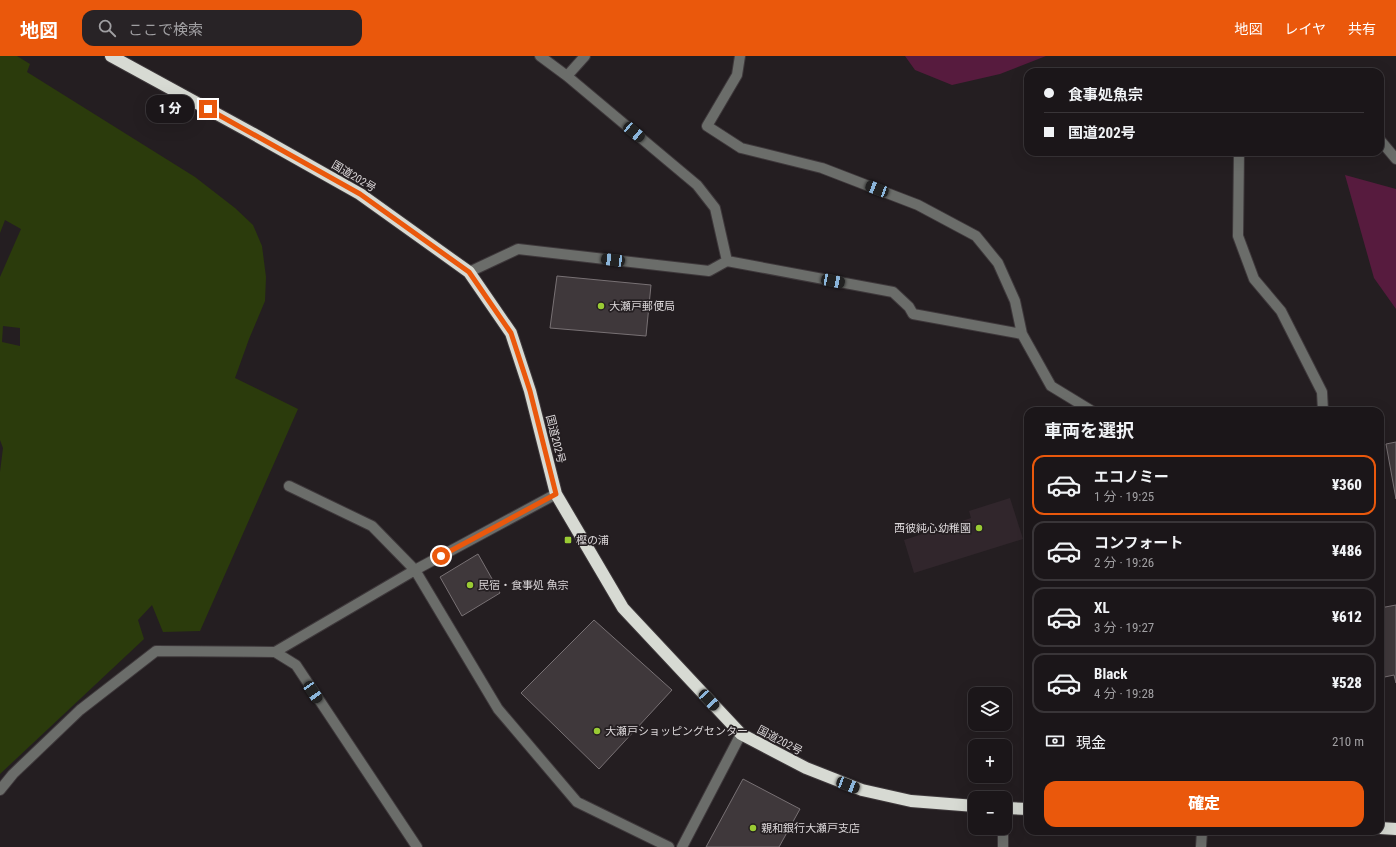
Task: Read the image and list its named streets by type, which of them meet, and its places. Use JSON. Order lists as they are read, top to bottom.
{
  "streets": {
    "highway": ["国道202号"]
  },
  "places": {
    "other": [
      "大瀬戸郵便局",
      "西彼純心幼稚園",
      "民宿・食事処 魚宗",
      "大瀬戸ショッピングセンター",
      "親和銀行大瀬戸支店"
    ],
    "transit": ["樫の浦"]
  },
  "page": {
    "header": "地図",
    "search": "ここで検索",
    "nav": ["地図", "レイヤ", "共有"],
    "banner": ["食事処魚宗", "国道202号"],
    "bubble": "1 分",
    "heading": "車両を選択",
    "list": [
      {
        "name": "エコノミー",
        "note": "1 分 · 19:25",
        "value": "¥360"
      },
      {
        "name": "コンフォート",
        "note": "2 分 · 19:26",
        "value": "¥486"
      },
      {
        "name": "XL",
        "note": "3 分 · 19:27",
        "value": "¥612"
      },
      {
        "name": "Black",
        "note": "4 分 · 19:28",
        "value": "¥528"
      }
    ],
    "map_buttons": ["+", "−"],
    "pay": ["現金", "210 m"],
    "buttons": "確定"
  }
}
